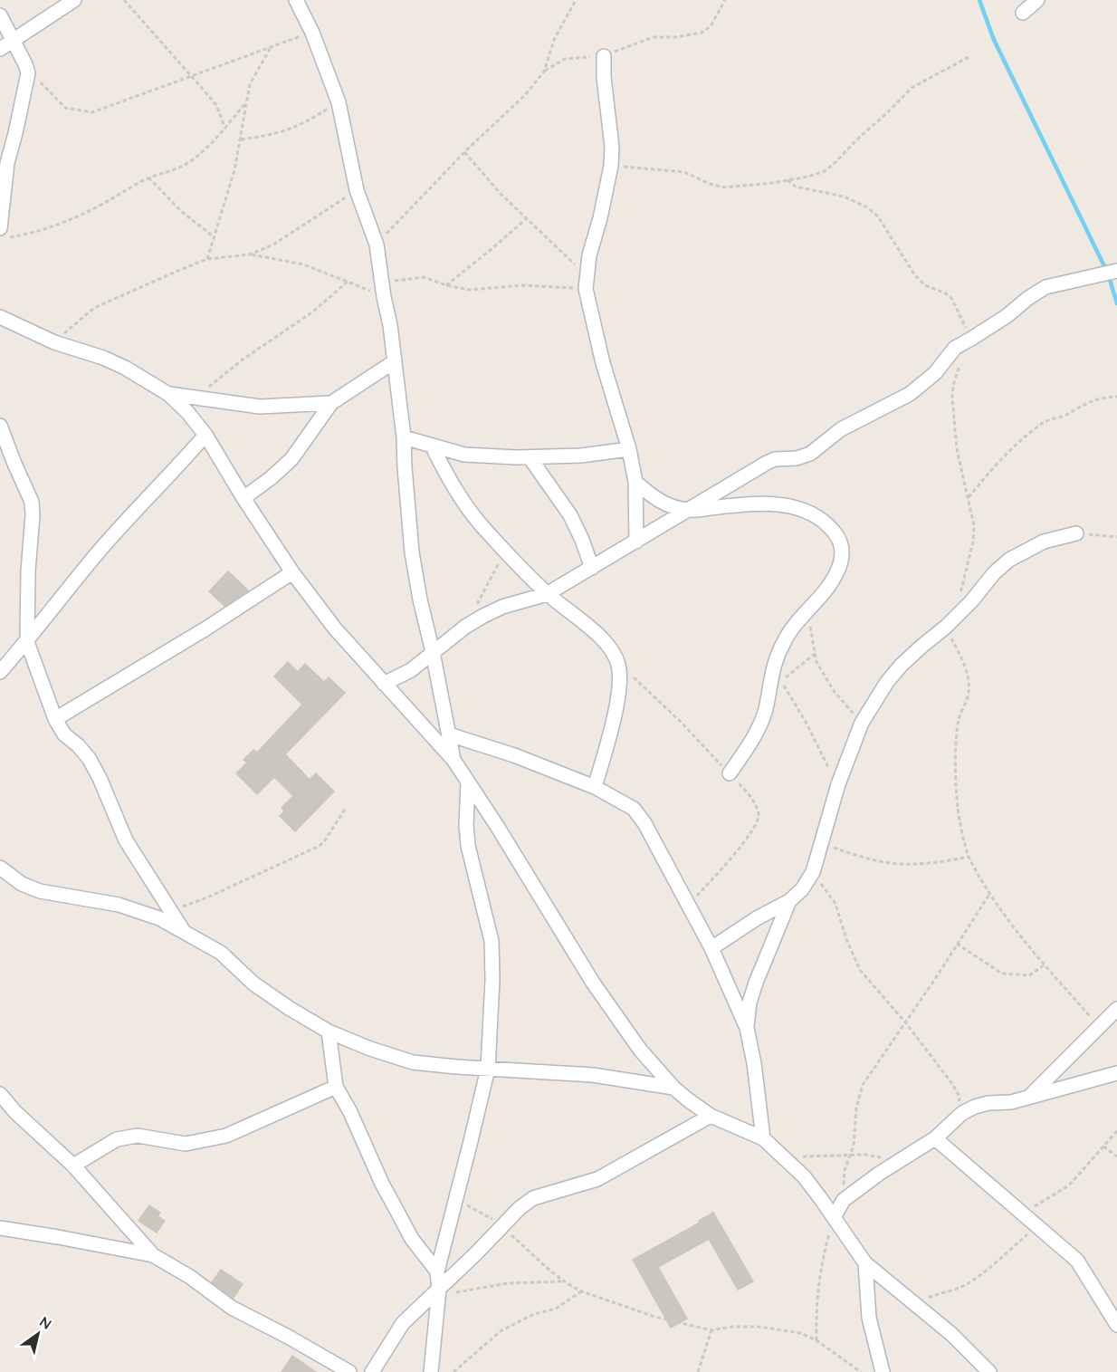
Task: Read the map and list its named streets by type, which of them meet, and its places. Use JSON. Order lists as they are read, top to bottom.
{
  "north": "top right"
}
